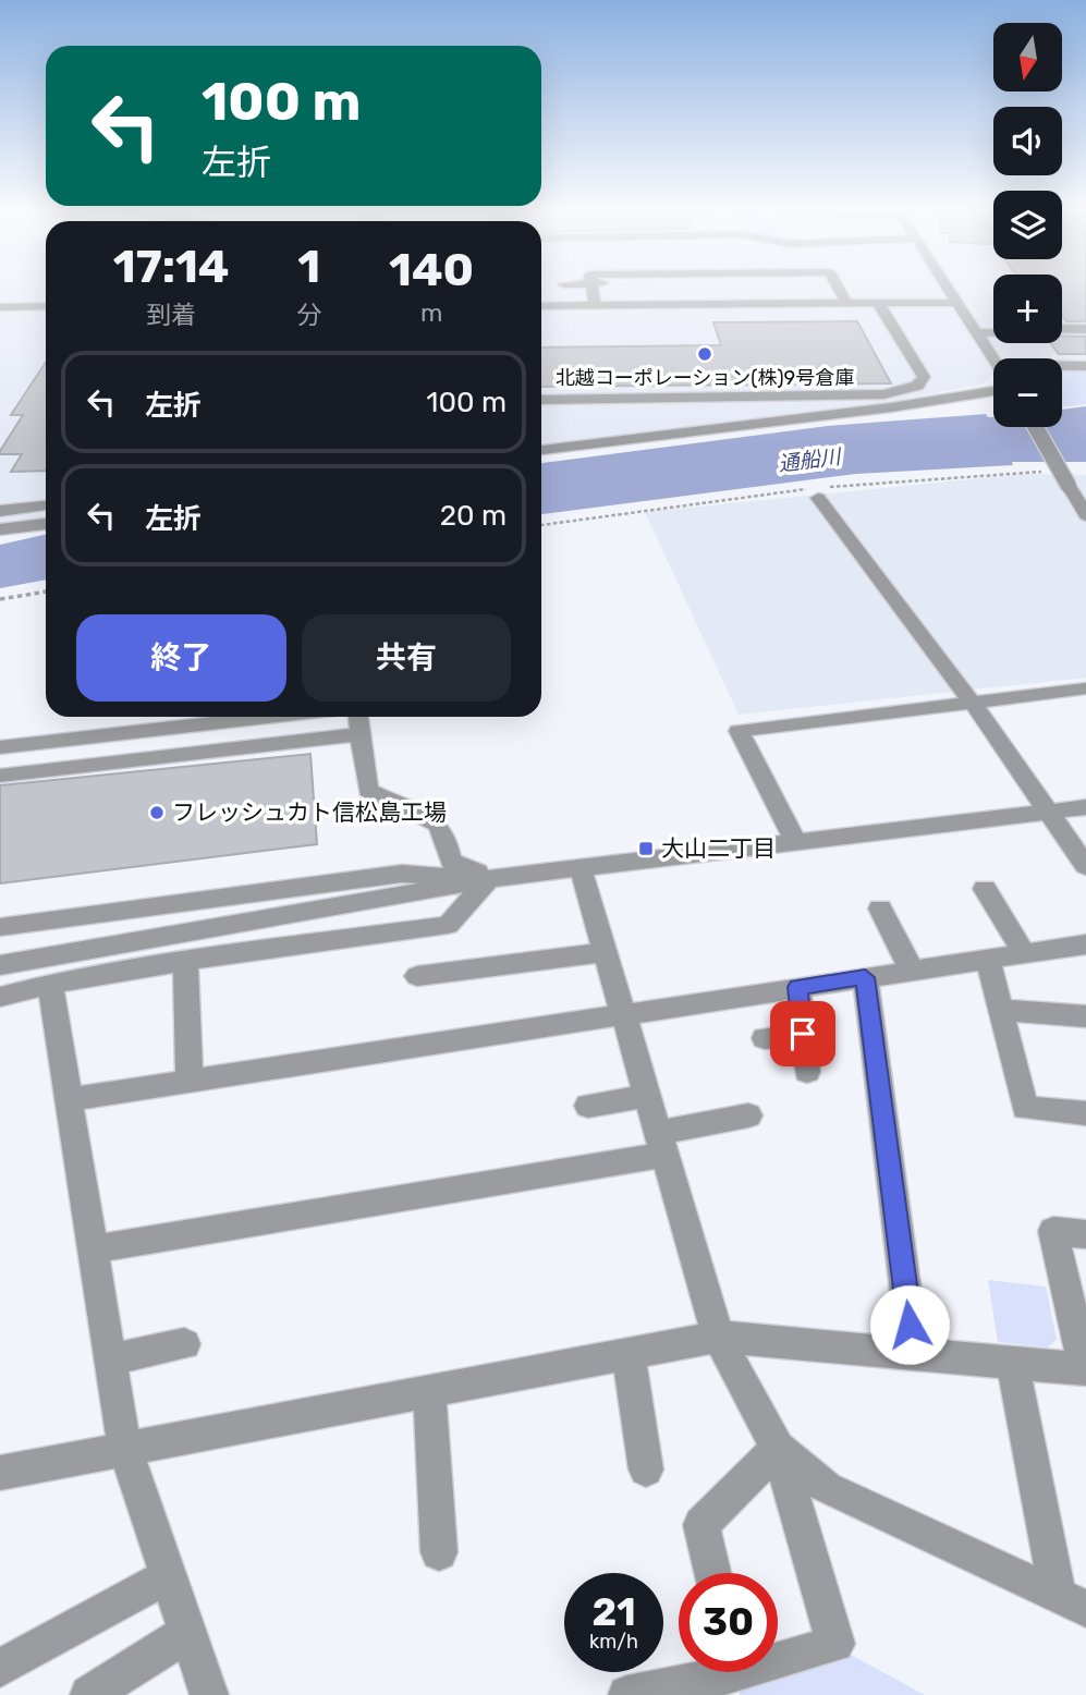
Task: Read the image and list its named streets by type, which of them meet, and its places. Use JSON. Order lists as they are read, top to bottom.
{
  "water": ["通船川"],
  "places": {
    "other": ["北越コーポレーション(株)9号倉庫", "フレッシュカト信松島工場"],
    "transit": ["大山二丁目"]
  },
  "north": "bottom",
  "page": {
    "map_buttons": ["+", "−"],
    "turn": ["100 m", "左折"],
    "eta": [
      "17:14",
      "到着",
      "1",
      "分",
      "140",
      "m"
    ],
    "list": [
      {
        "name": "左折",
        "value": "100 m"
      },
      {
        "name": "左折",
        "value": "20 m"
      }
    ],
    "buttons": ["終了", "共有"],
    "speed": "21 km/h",
    "limit": "30"
  }
}
